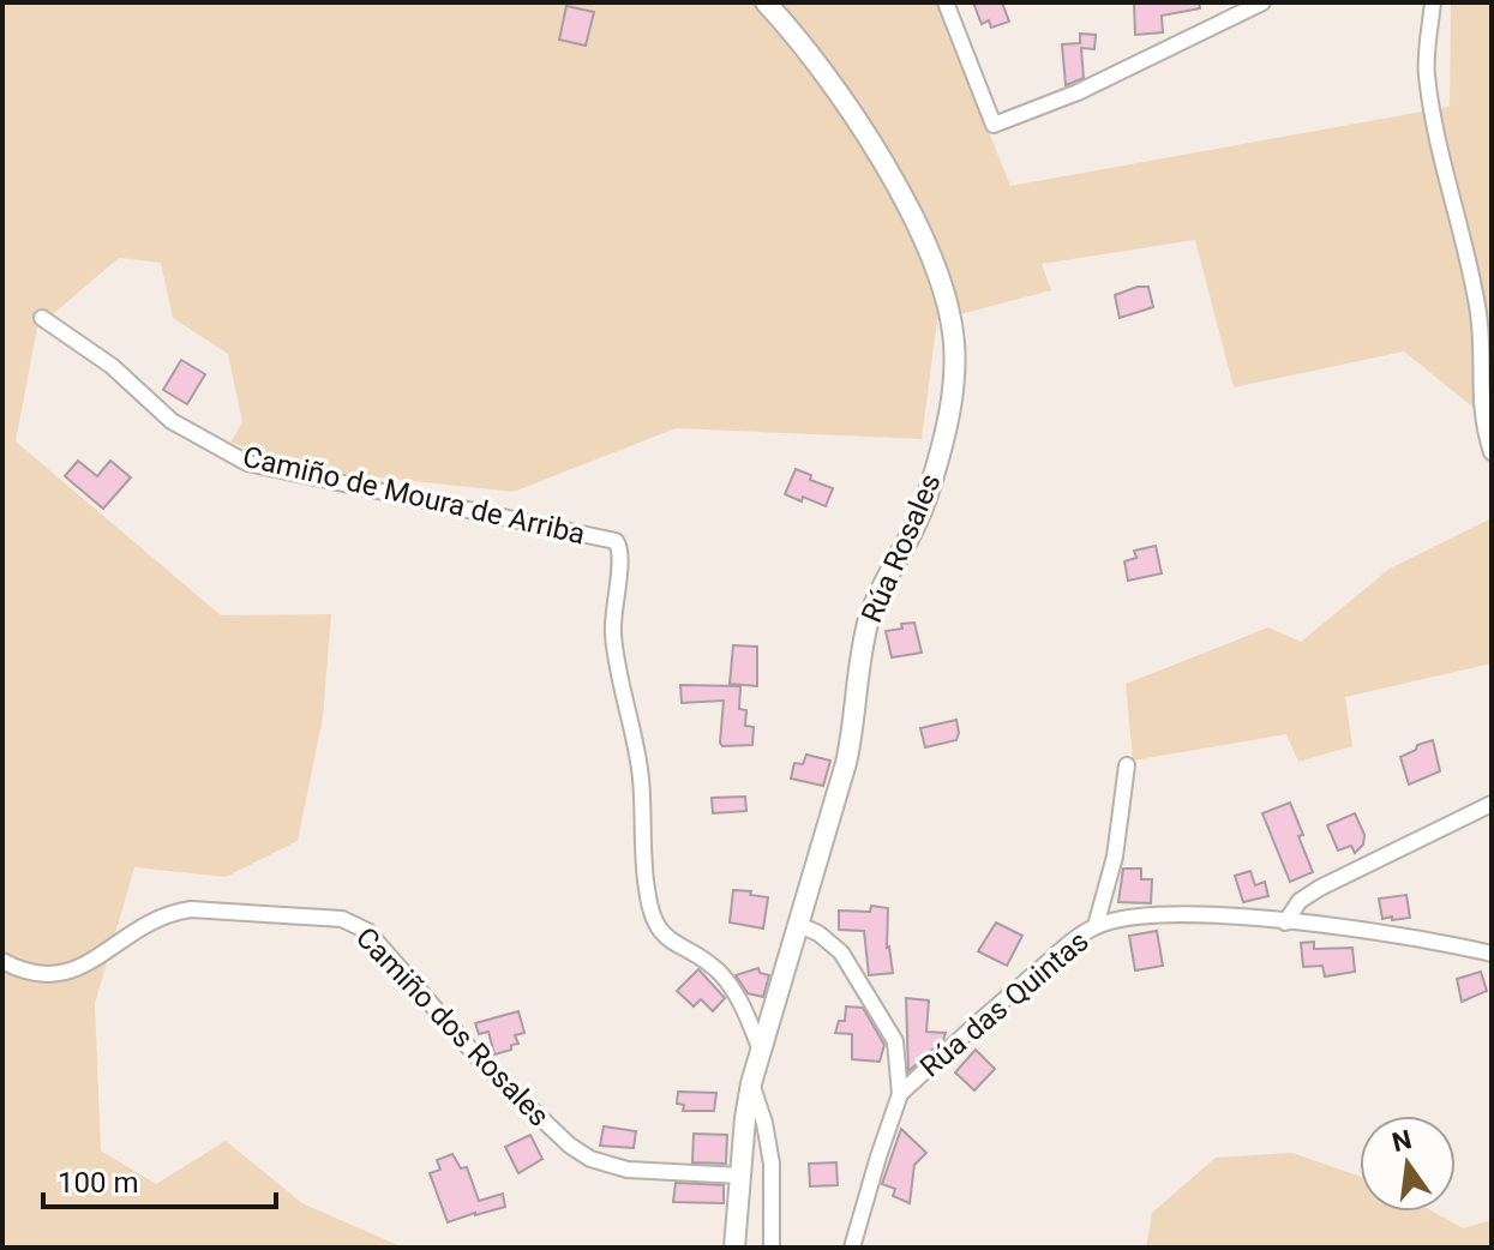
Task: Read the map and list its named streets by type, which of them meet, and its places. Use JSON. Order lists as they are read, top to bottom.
{
  "streets": {
    "street": [
      "Camiño de Moura de Arriba",
      "Rúa Rosales",
      "Rúa das Quintas",
      "Camiño dos Rosales"
    ]
  },
  "crossings": [
    ["Camiño de Moura de Arriba", "Rúa Rosales"],
    ["Rúa Rosales", "Camiño dos Rosales"]
  ],
  "scale_bar": "100 m",
  "north": "top"
}
